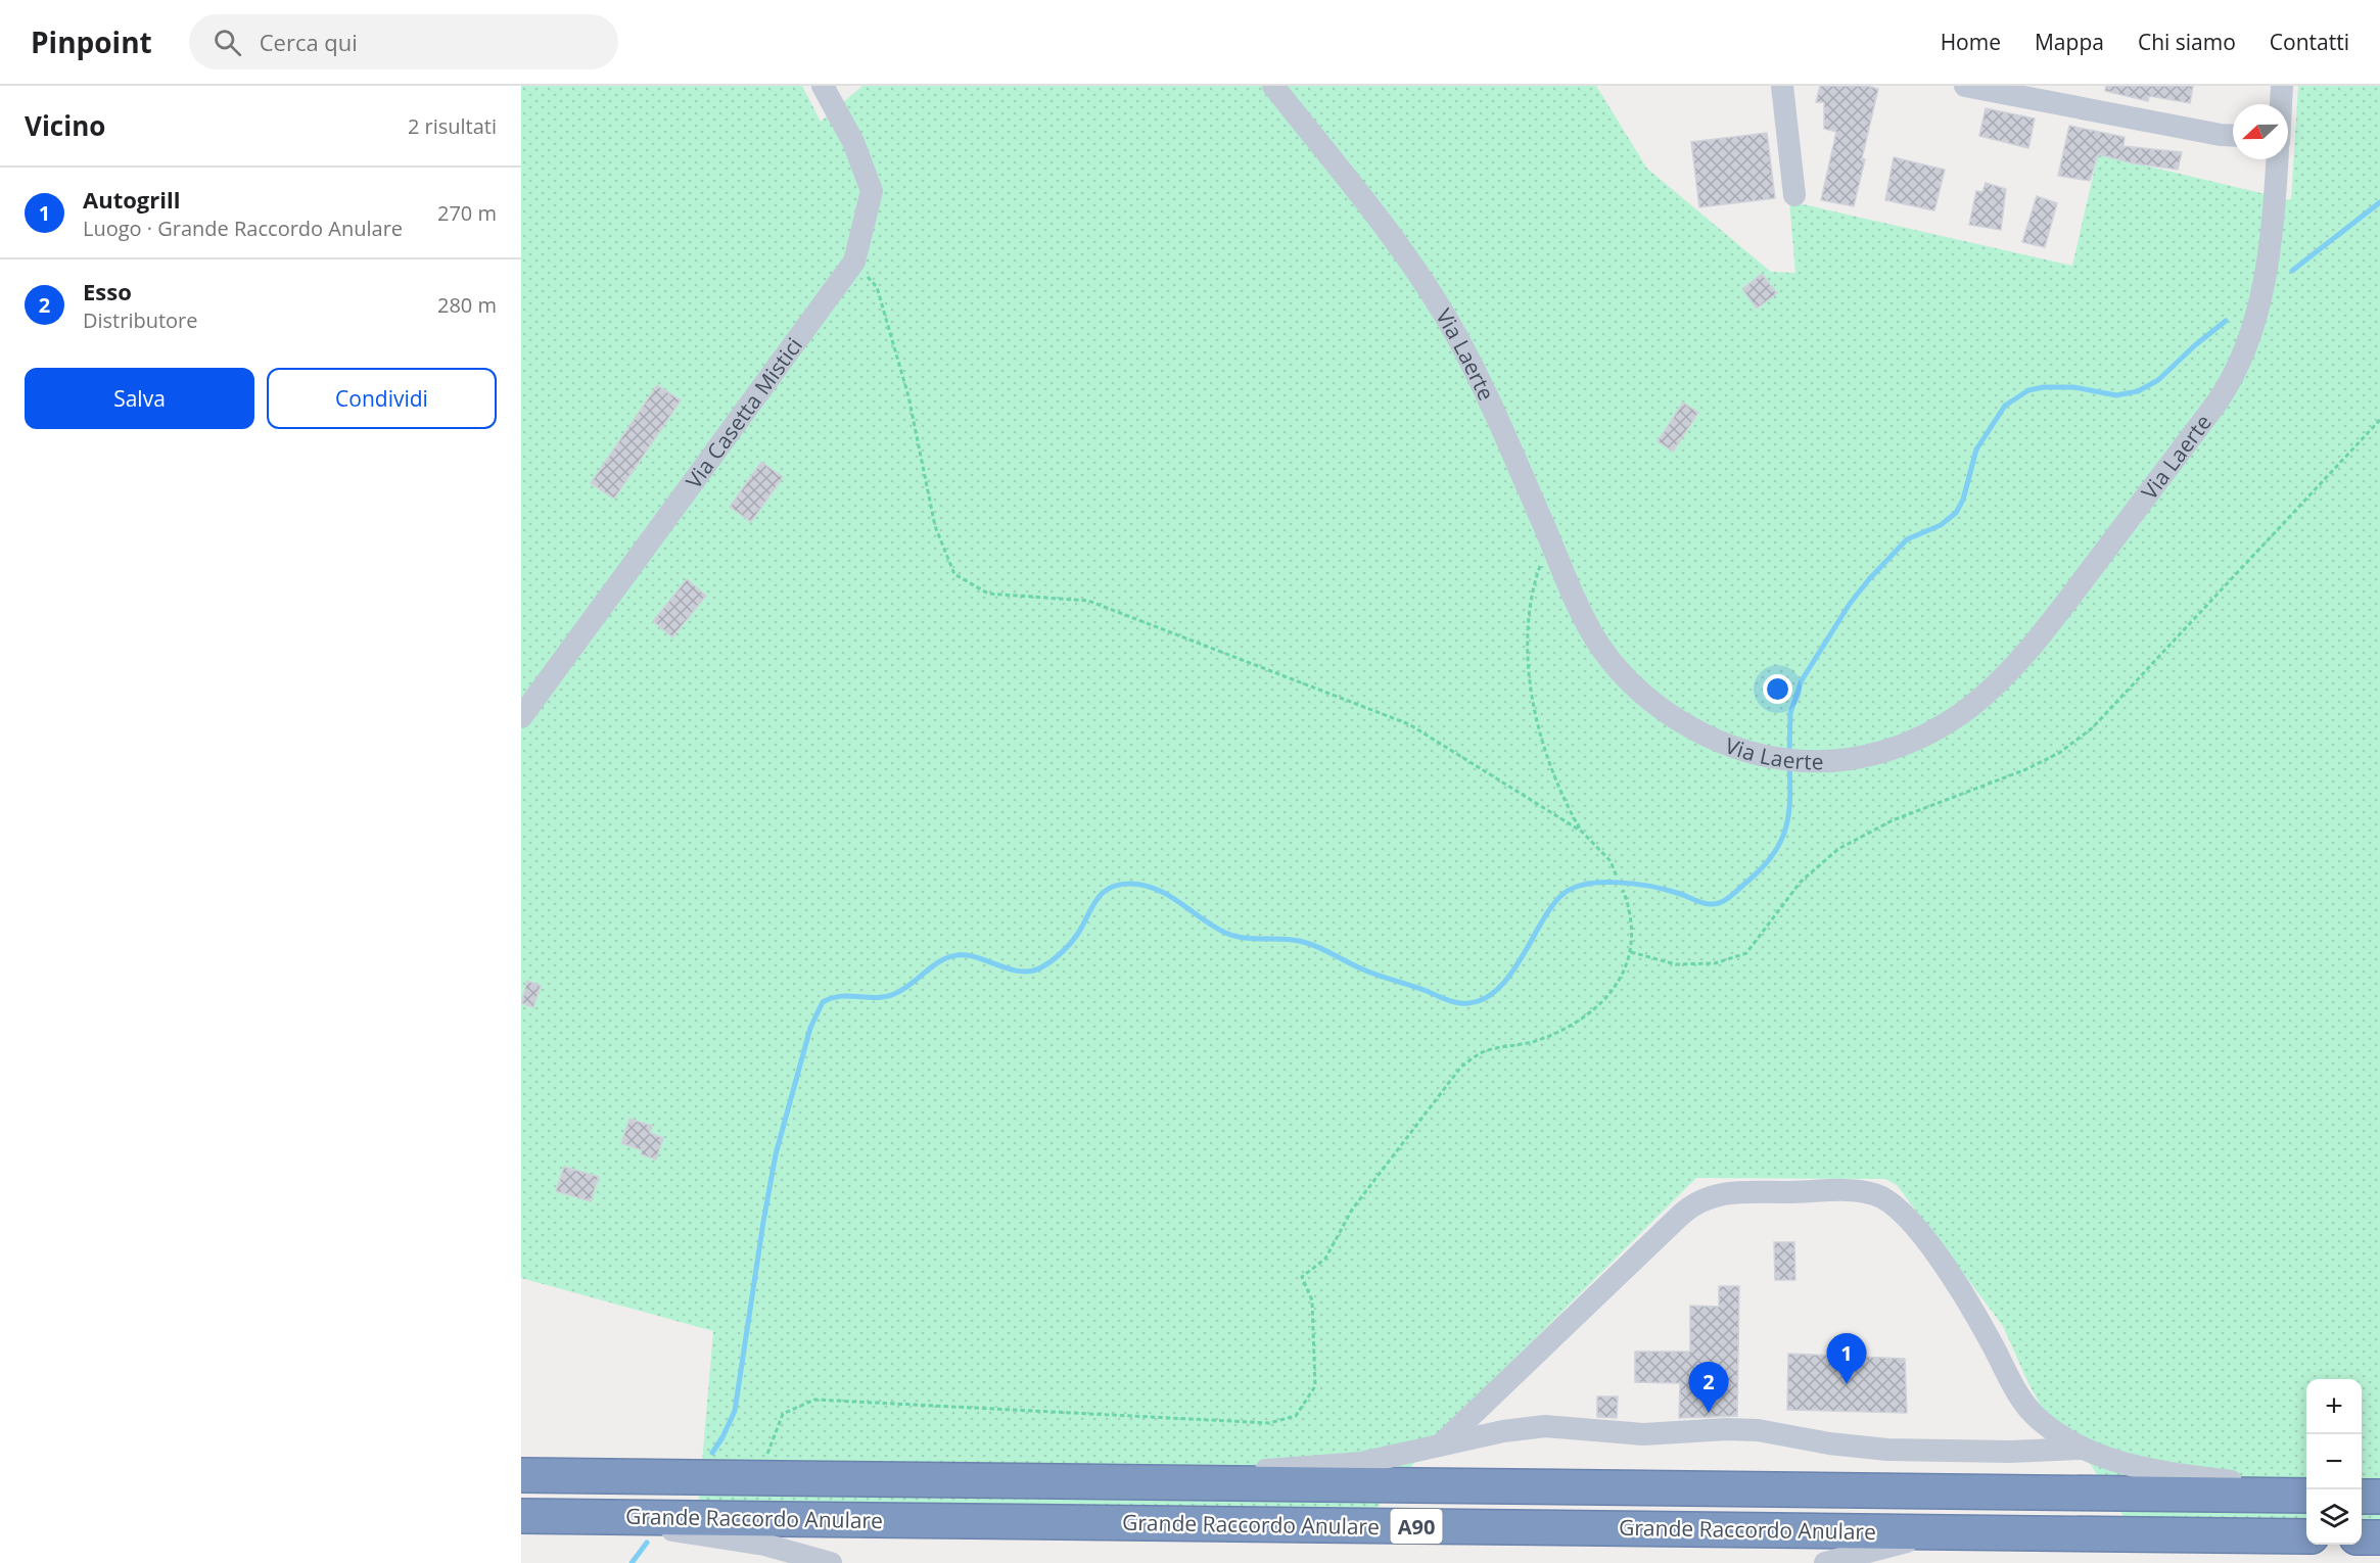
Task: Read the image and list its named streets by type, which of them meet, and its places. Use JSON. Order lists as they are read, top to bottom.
{
  "streets": {
    "highway": ["Grande Raccordo Anulare", "A90"],
    "street": ["Via Laerte", "Via Casetta Mistici"]
  },
  "north": "left",
  "page": {
    "header": "Pinpoint",
    "search": "Cerca qui",
    "nav": [
      "Home",
      "Mappa",
      "Chi siamo",
      "Contatti"
    ],
    "heading": ["Vicino", "2 risultati"],
    "list": [
      {
        "mark": "1",
        "name": "Autogrill",
        "note": "Luogo · Grande Raccordo Anulare",
        "value": "270 m"
      },
      {
        "mark": "2",
        "name": "Esso",
        "note": "Distributore",
        "value": "280 m"
      }
    ],
    "buttons": ["Salva", "Condividi"],
    "pins": ["1", "2"],
    "map_buttons": ["+", "−"]
  }
}
